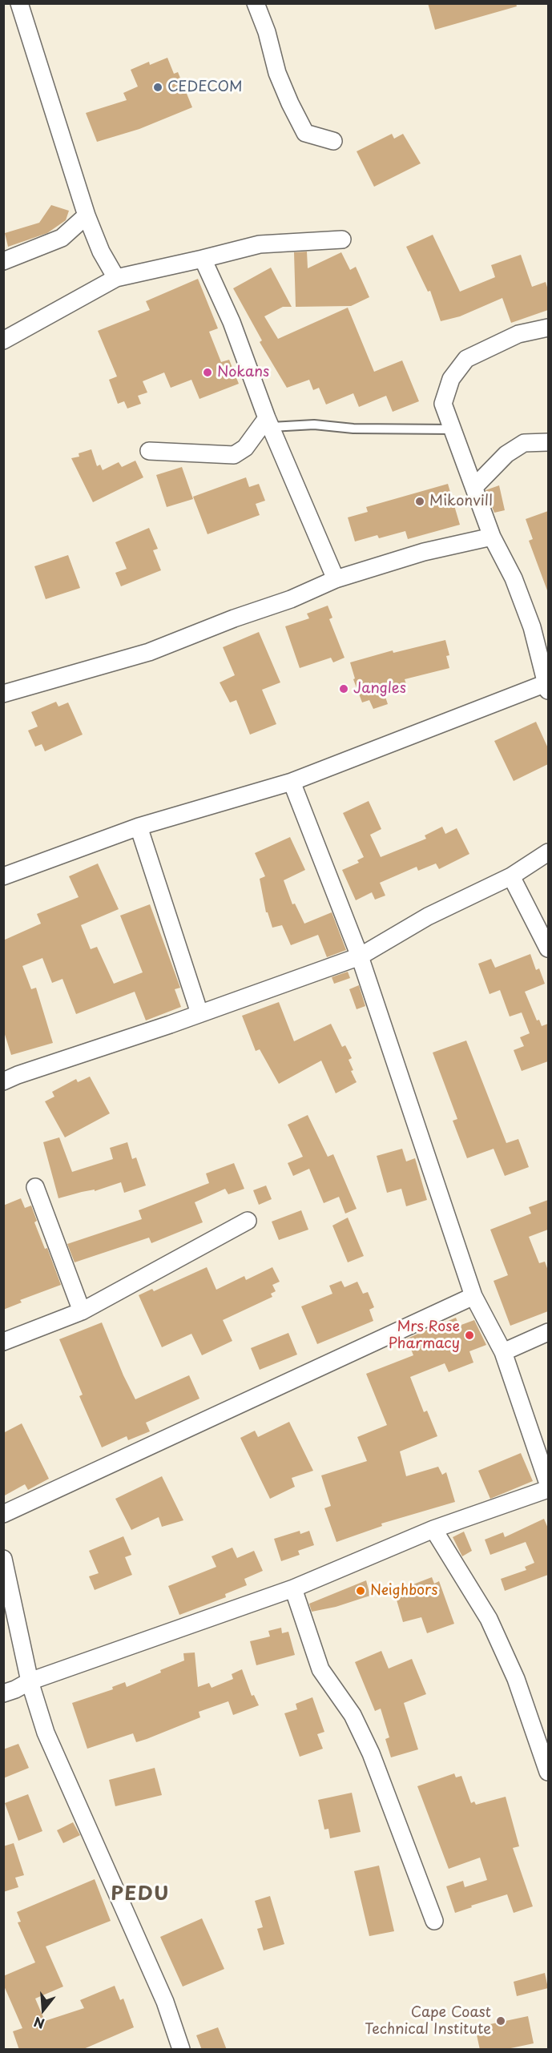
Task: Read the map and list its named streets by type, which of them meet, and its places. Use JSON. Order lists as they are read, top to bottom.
{
  "districts": ["PEDU"],
  "places": [
    "CEDECOM",
    "Nokans",
    "Mikonvill",
    "Jangles",
    "Mrs Rose Pharmacy",
    "Neighbors",
    "Cape Coast Technical Institute"
  ],
  "north": "bottom"
}
